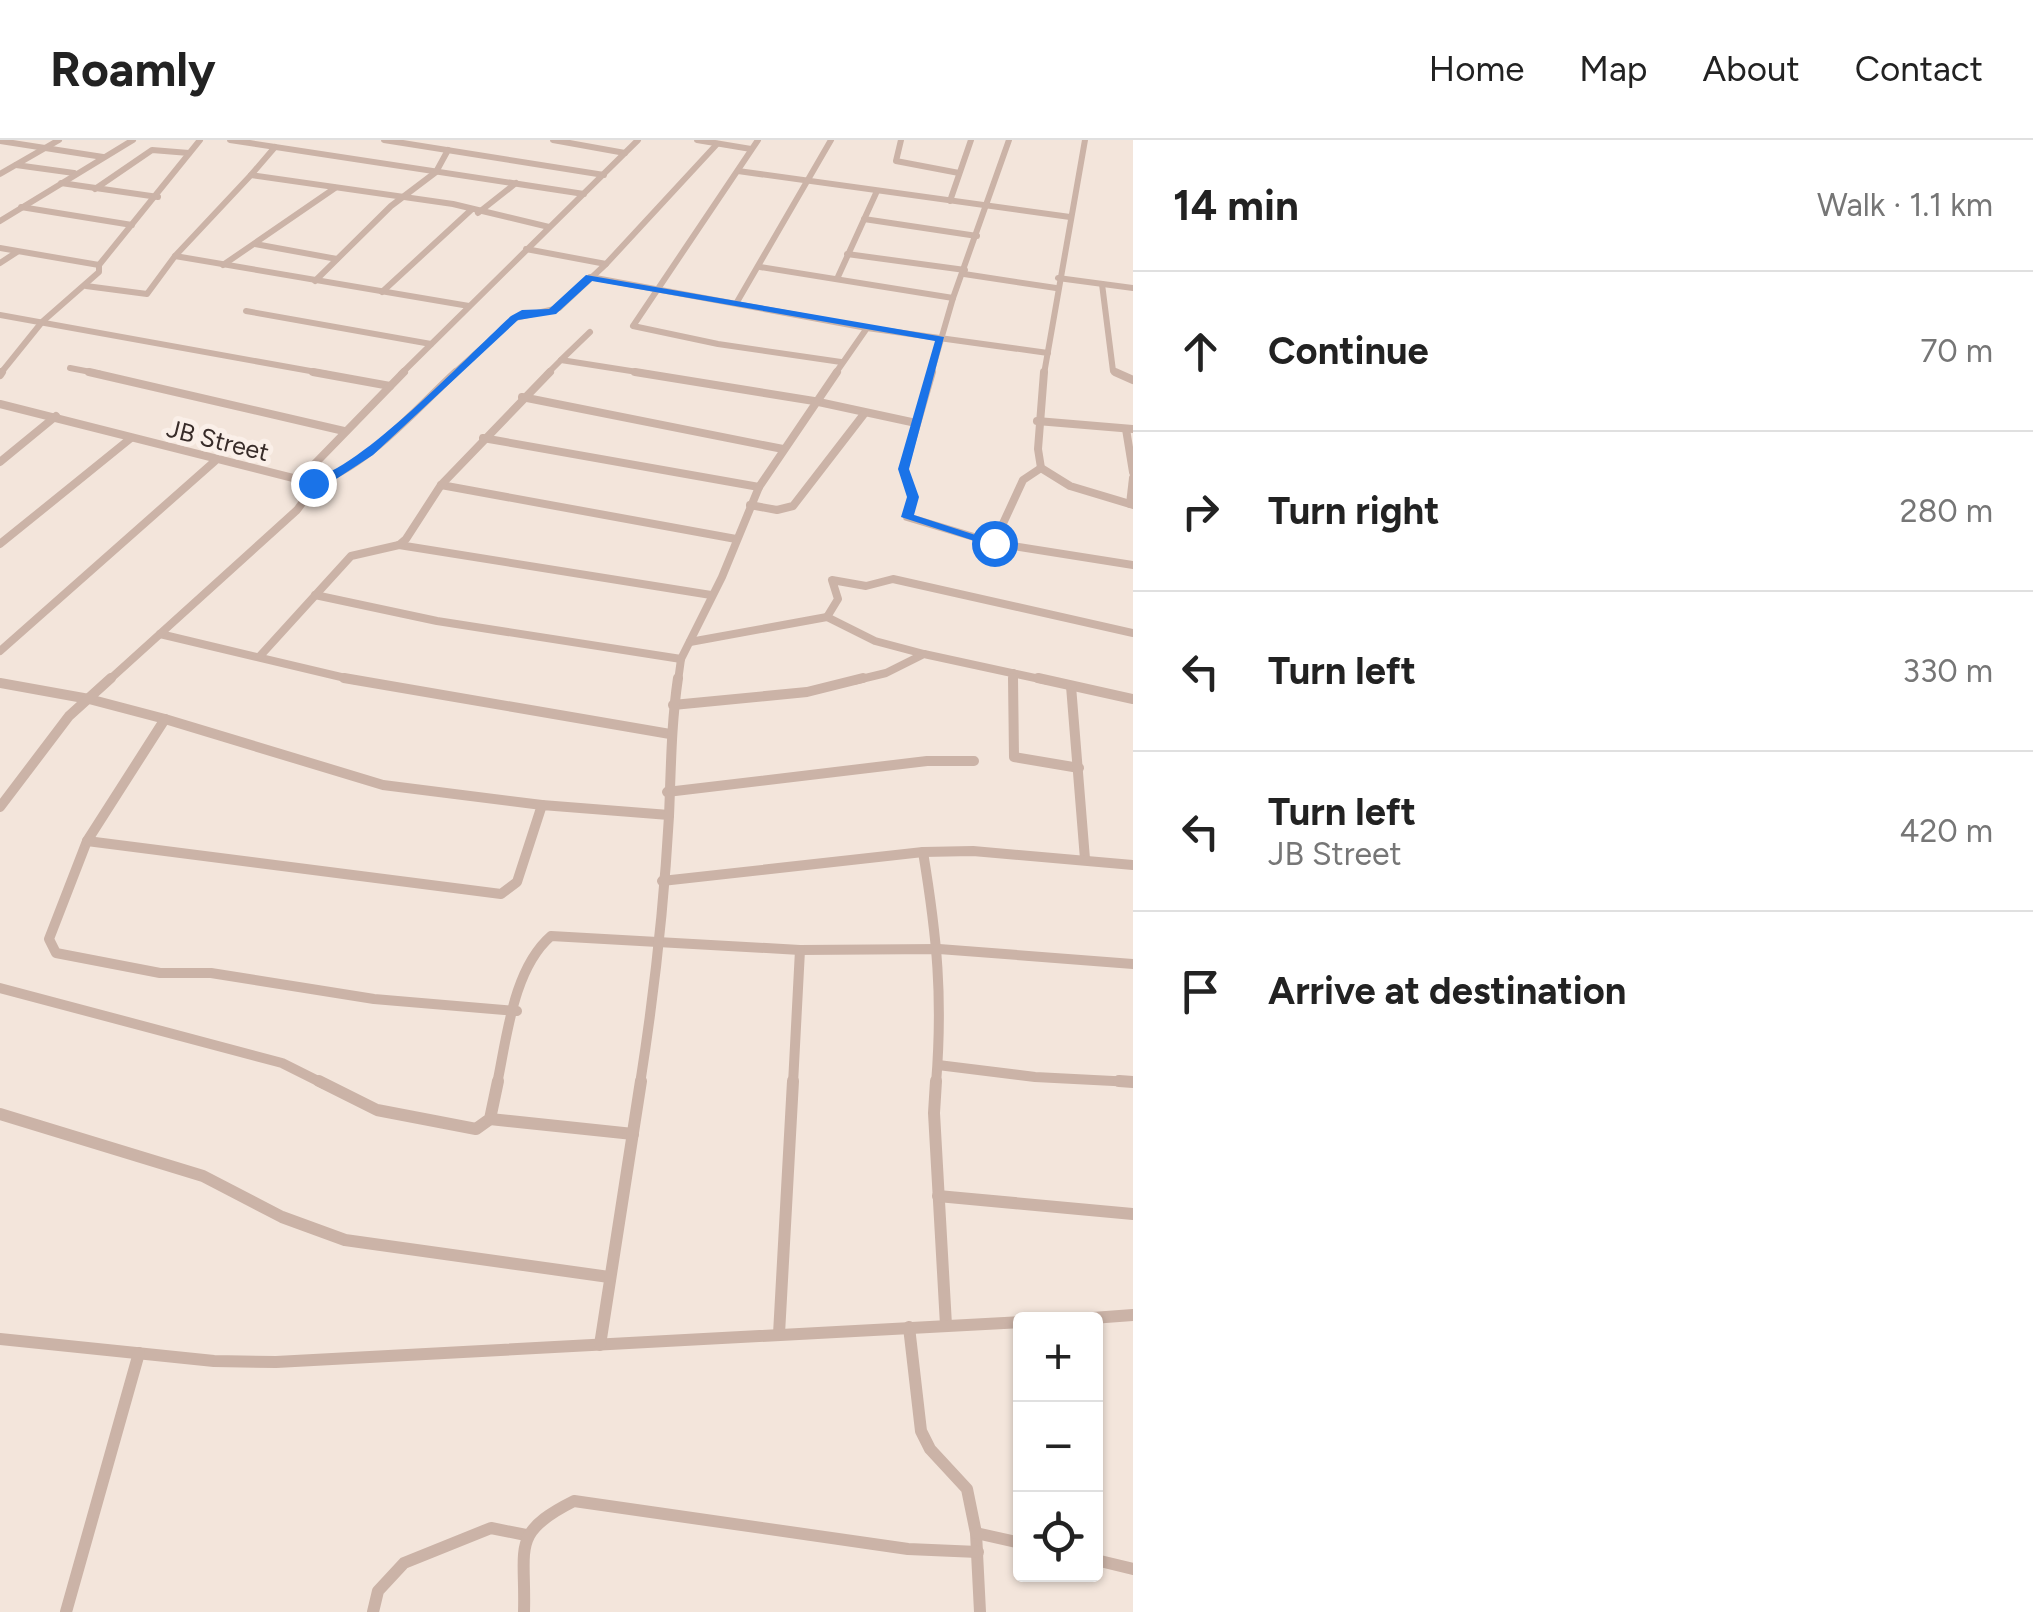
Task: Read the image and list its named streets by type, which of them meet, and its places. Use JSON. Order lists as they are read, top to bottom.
{
  "streets": {
    "street": ["JB Street"]
  },
  "page": {
    "header": "Roamly",
    "nav": [
      "Home",
      "Map",
      "About",
      "Contact"
    ],
    "heading": ["14 min", "Walk · 1.1 km"],
    "list": [
      ["Continue", "70 m"],
      ["Turn right", "280 m"],
      ["Turn left", "330 m"],
      ["Turn left", "JB Street", "420 m"],
      "Arrive at destination"
    ],
    "map_buttons": ["+", "−"]
  }
}
